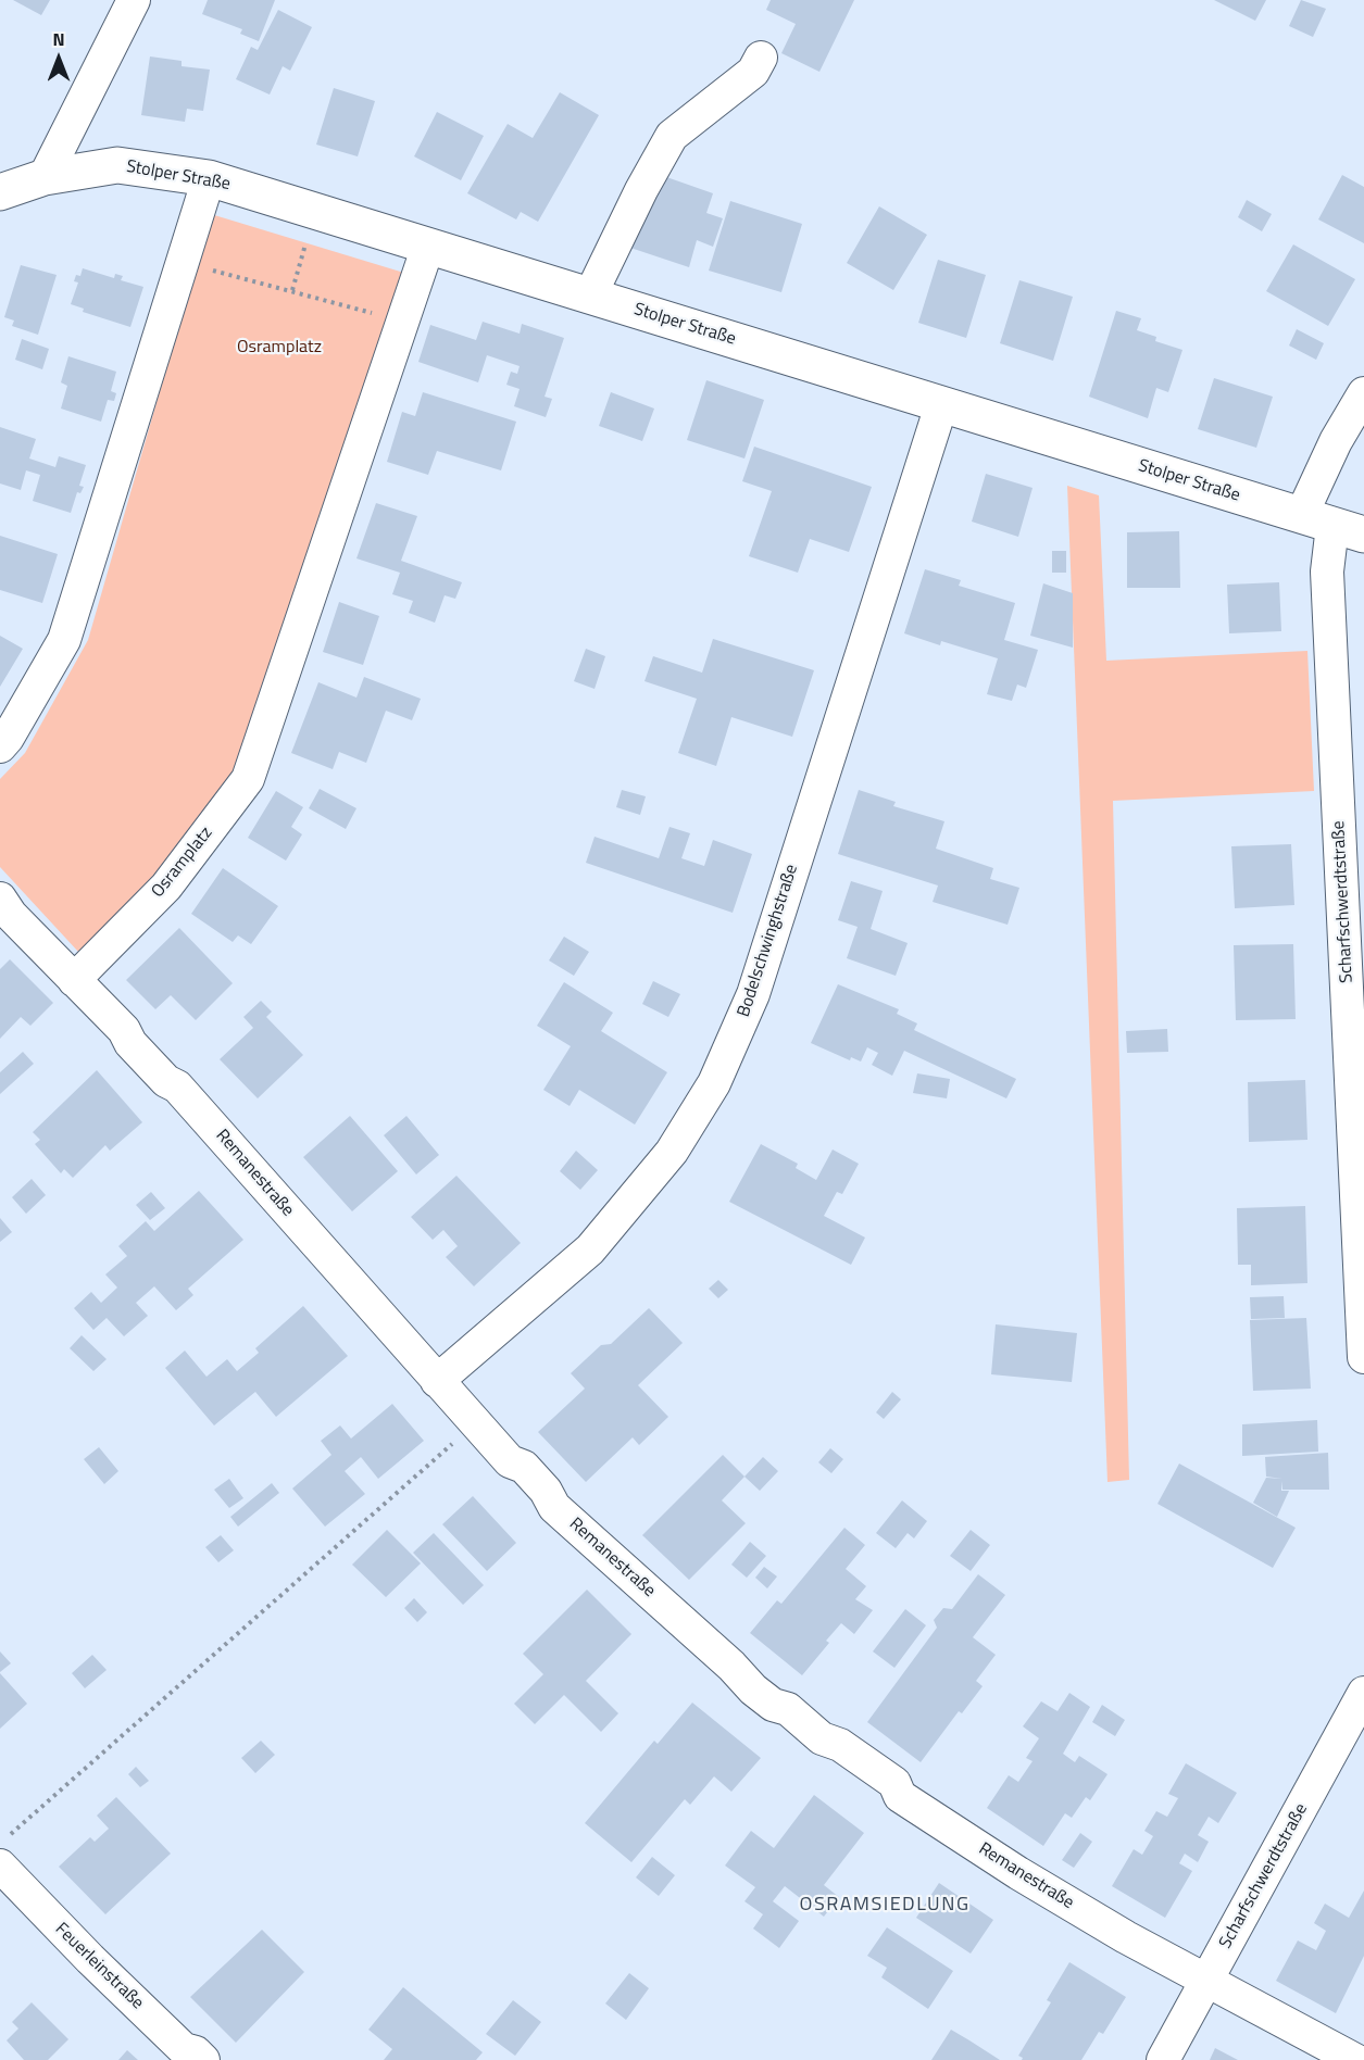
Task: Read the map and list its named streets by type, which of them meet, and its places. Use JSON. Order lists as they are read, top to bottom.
{
  "streets": {
    "main road": ["Stolper Straße"],
    "street": [
      "Osramplatz",
      "Scharfschwerdtstraße",
      "Bodelschwinghstraße",
      "Remanestraße",
      "Feuerleinstraße"
    ]
  },
  "crossings": [
    ["Stolper Straße", "Osramplatz"],
    ["Stolper Straße", "Scharfschwerdtstraße"],
    ["Stolper Straße", "Bodelschwinghstraße"],
    ["Osramplatz", "Remanestraße"],
    ["Scharfschwerdtstraße", "Remanestraße"],
    ["Bodelschwinghstraße", "Remanestraße"]
  ],
  "districts": ["OSRAMSIEDLUNG"],
  "parks": ["Osramplatz"],
  "north": "top"
}
